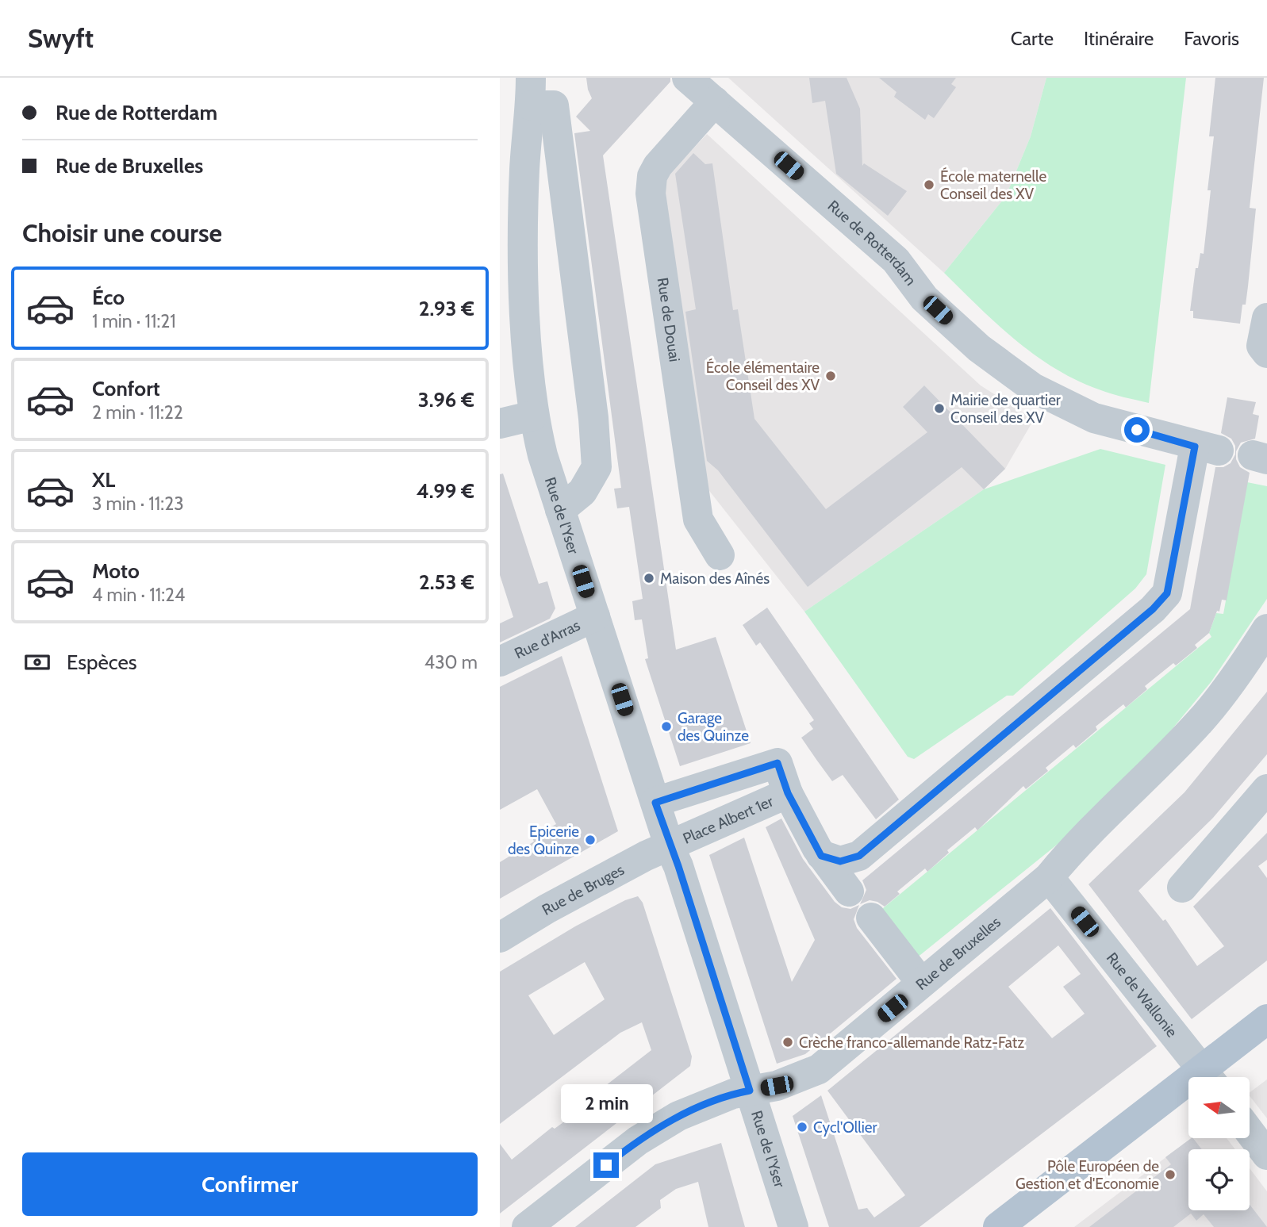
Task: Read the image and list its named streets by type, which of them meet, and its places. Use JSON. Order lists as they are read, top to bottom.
{
  "streets": {
    "street": [
      "Rue de Rotterdam",
      "Rue de Douai",
      "Rue de l'Yser",
      "Rue d'Arras",
      "Place Albert 1er",
      "Rue de Bruges",
      "Rue de Bruxelles",
      "Rue de Wallonie"
    ]
  },
  "crossings": [
    ["Rue de Rotterdam", "Rue de Douai"],
    ["Rue de Rotterdam", "Place Albert 1er"],
    ["Rue de l'Yser", "Rue d'Arras"],
    ["Rue de l'Yser", "Place Albert 1er"],
    ["Rue de l'Yser", "Rue de Bruges"],
    ["Rue de l'Yser", "Rue de Bruxelles"],
    ["Place Albert 1er", "Rue de Bruges"],
    ["Rue de Bruxelles", "Rue de Wallonie"]
  ],
  "places": [
    "École maternelle Conseil des XV",
    "École élémentaire Conseil des XV",
    "Mairie de quartier Conseil des XV",
    "Maison des Aînés",
    "Garage des Quinze",
    "Epicerie des Quinze",
    "Crèche franco-allemande Ratz-Fatz",
    "Cycl'Ollier",
    "Pôle Européen de Gestion et d'Economie"
  ],
  "north": "left",
  "page": {
    "header": "Swyft",
    "nav": ["Carte", "Itinéraire", "Favoris"],
    "banner": ["Rue de Rotterdam", "Rue de Bruxelles"],
    "heading": "Choisir une course",
    "list": [
      {
        "name": "Éco",
        "note": "1 min · 11:21",
        "value": "2.93 €"
      },
      {
        "name": "Confort",
        "note": "2 min · 11:22",
        "value": "3.96 €"
      },
      {
        "name": "XL",
        "note": "3 min · 11:23",
        "value": "4.99 €"
      },
      {
        "name": "Moto",
        "note": "4 min · 11:24",
        "value": "2.53 €"
      }
    ],
    "pay": ["Espèces", "430 m"],
    "bubble": "2 min",
    "buttons": "Confirmer"
  }
}
